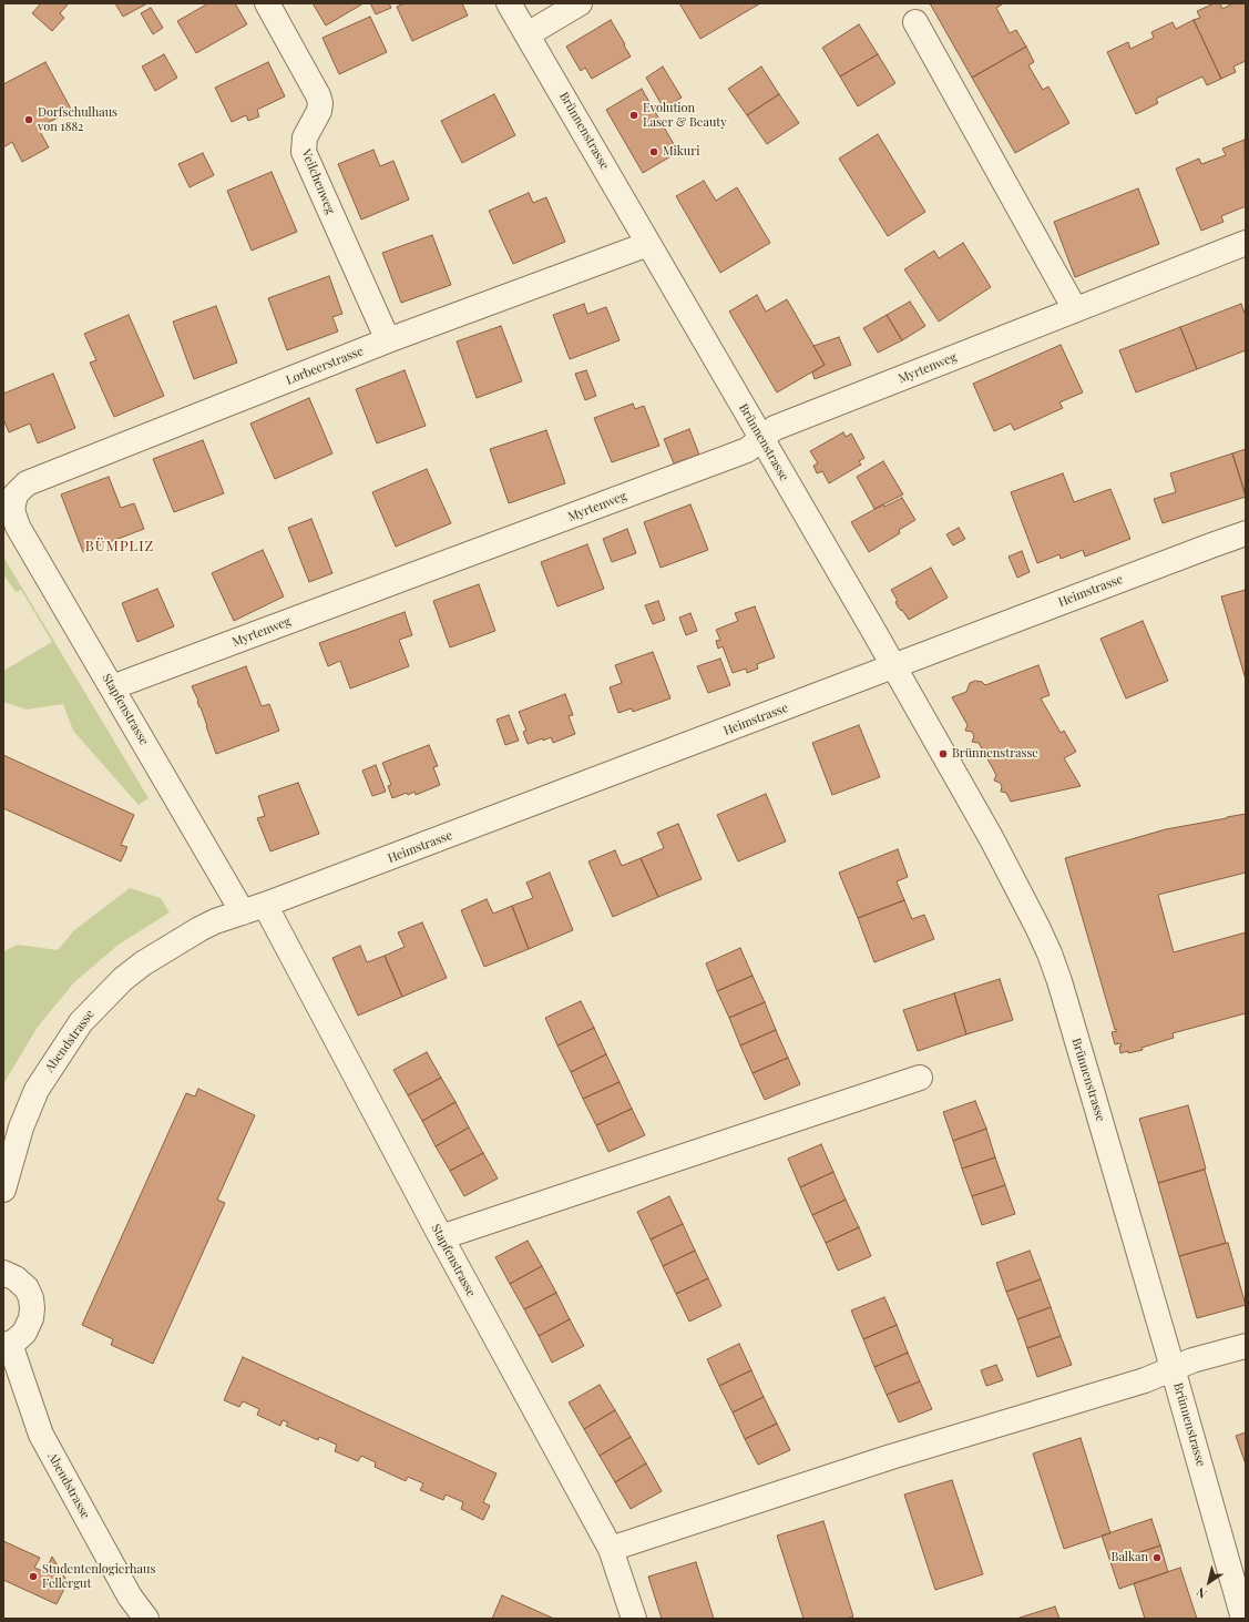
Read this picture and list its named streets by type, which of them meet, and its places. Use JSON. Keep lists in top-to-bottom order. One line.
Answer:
{"streets":{"street":["Brünnenstrasse","Veilchenweg","Lorbeerstrasse","Myrtenweg","Heimstrasse","Stapfenstrasse","Abendstrasse"]},"crossings":[["Brünnenstrasse","Lorbeerstrasse"],["Brünnenstrasse","Myrtenweg"],["Brünnenstrasse","Heimstrasse"],["Veilchenweg","Lorbeerstrasse"],["Lorbeerstrasse","Stapfenstrasse"],["Myrtenweg","Stapfenstrasse"],["Heimstrasse","Stapfenstrasse"],["Heimstrasse","Abendstrasse"],["Stapfenstrasse","Abendstrasse"]],"districts":["BÜMPLIZ"],"places":["Evolution Laser & Beauty","Dorfschulhaus von 1882","Mikuri","Brünnenstrasse","Balkan","Studentenlogierhaus Fellergut"],"north":"bottom left"}
